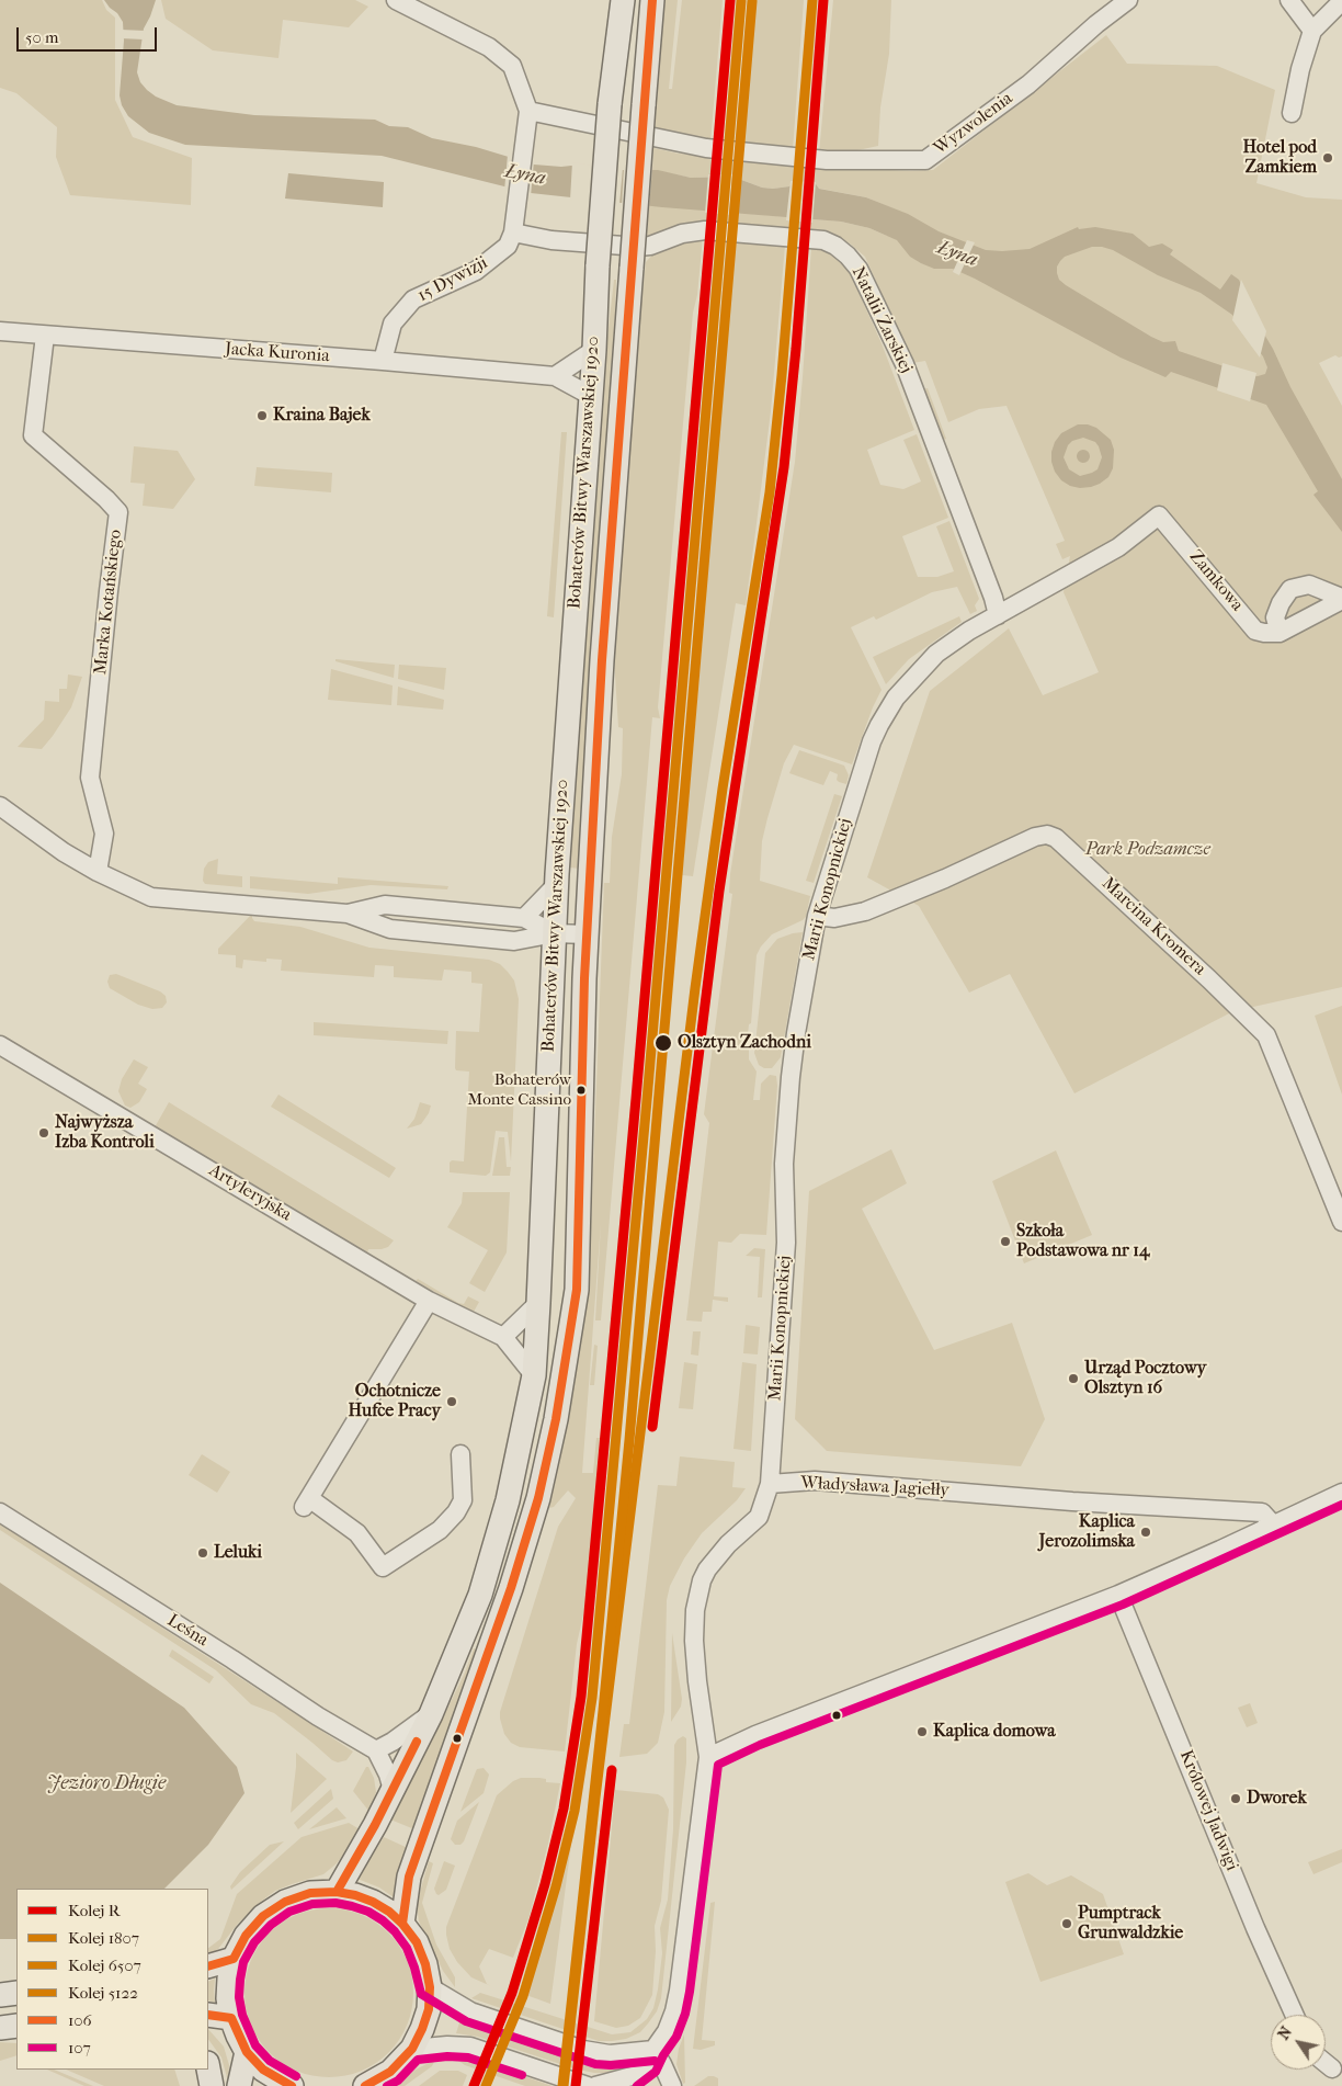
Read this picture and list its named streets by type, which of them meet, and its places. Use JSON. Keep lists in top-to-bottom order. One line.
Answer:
{"streets":{"main road":["Bohaterów Bitwy Warszawskiej 1920"],"street":["Wyzwolenia","15 Dywizji","Natalii Żarskiej","Jacka Kuronia","Zamkowa","Marka Kotańskiego","Marii Konopnickiej","Marcina Kromera","Artyleryjska","Władysława Jagiełły","Leśna","Królowej Jadwigi"]},"crossings":[["Wyzwolenia","15 Dywizji"],["15 Dywizji","Natalii Żarskiej"],["15 Dywizji","Jacka Kuronia"],["Natalii Żarskiej","Marii Konopnickiej"],["Jacka Kuronia","Bohaterów Bitwy Warszawskiej 1920"],["Jacka Kuronia","Marka Kotańskiego"],["Bohaterów Bitwy Warszawskiej 1920","Artyleryjska"],["Zamkowa","Marii Konopnickiej"],["Marii Konopnickiej","Marcina Kromera"],["Marii Konopnickiej","Władysława Jagiełły"]],"water":["Łyna","Jezioro Długie"],"parks":["Park Podzamcze"],"places":["Hotel pod Zamkiem","Kraina Bajek","Olsztyn Zachodni","Bohaterów Monte Cassino","Najwyższa Izba Kontroli","Szkoła Podstawowa nr 14","Urząd Pocztowy Olsztyn 16","Ochotnicze Hufce Pracy","Kaplica Jerozolimska","Leluki","Kaplica domowa","Dworek","Pumptrack Grunwaldzkie"],"lines":["rail line R","rail line 6507","transit line 106","rail line 1807","rail line 5122","transit line 107"],"legend":["Kolej R","Kolej 1807","Kolej 6507","Kolej 5122","106","107"],"scale_bar":"50 m","north":"top left"}
